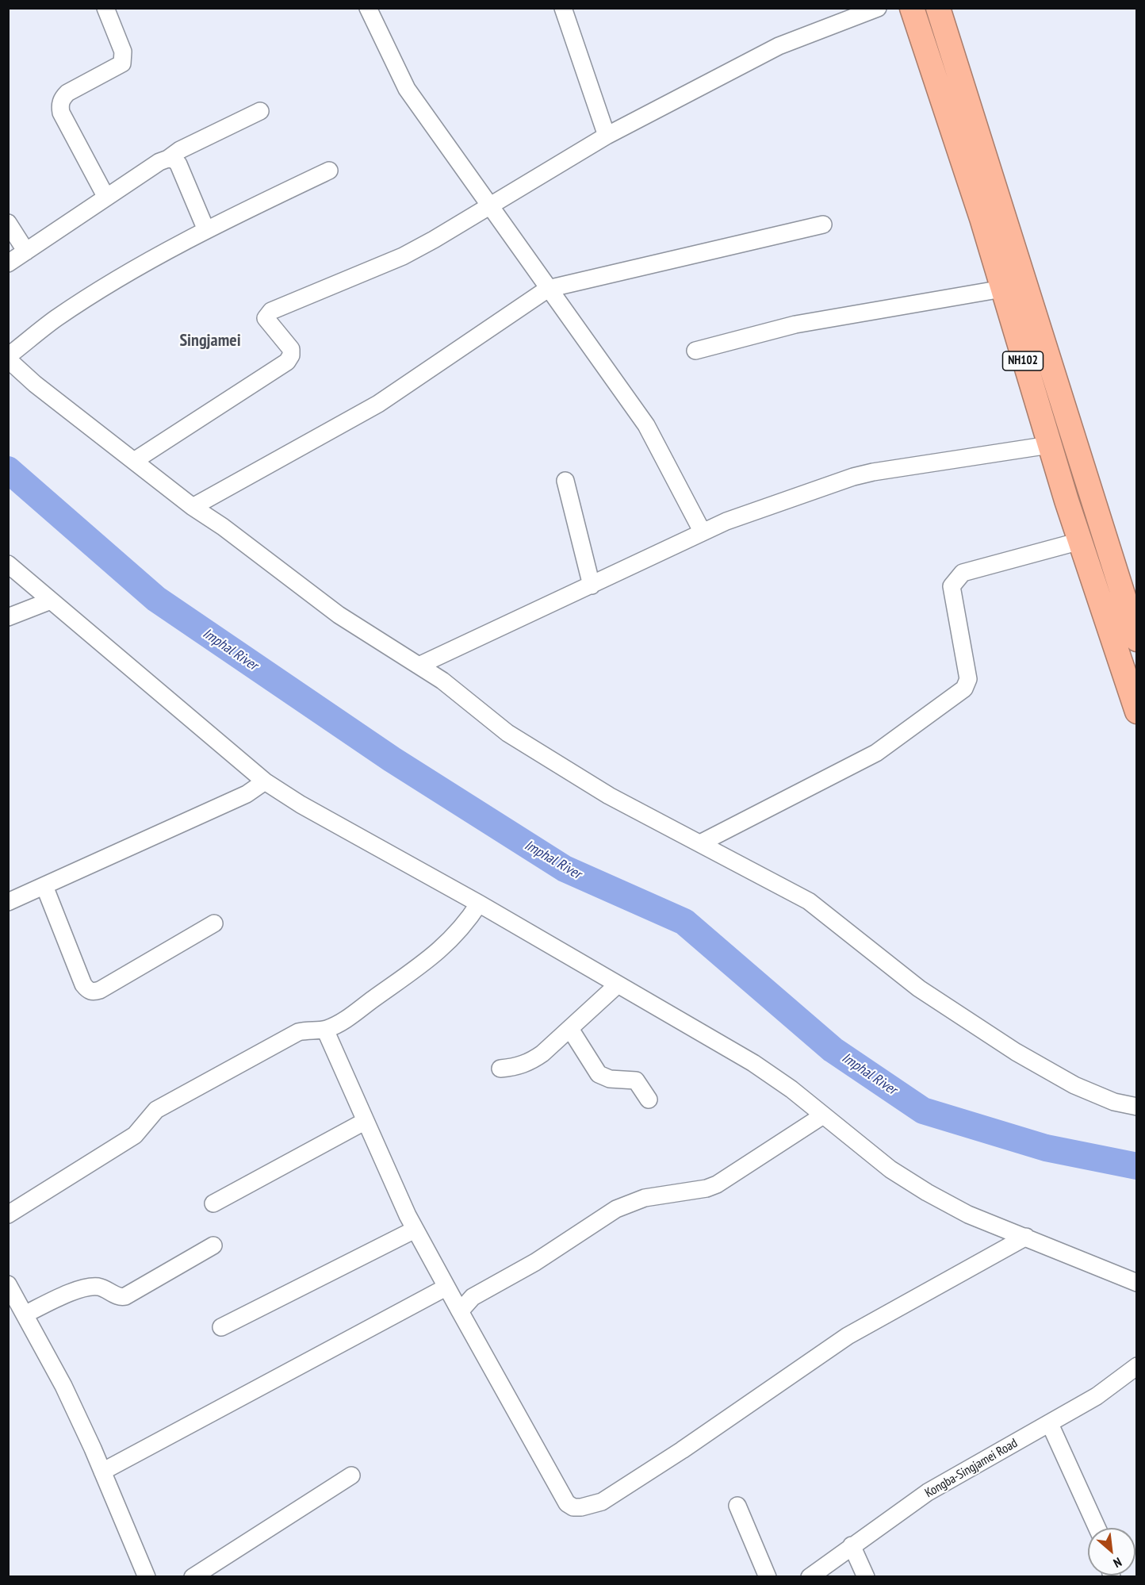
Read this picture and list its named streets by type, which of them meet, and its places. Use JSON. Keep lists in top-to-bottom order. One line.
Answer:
{"streets":{"highway":["NH102"],"street":["Kongba-Singjamei Road"]},"districts":["Singjamei"],"water":["Imphal River"],"north":"bottom right"}
